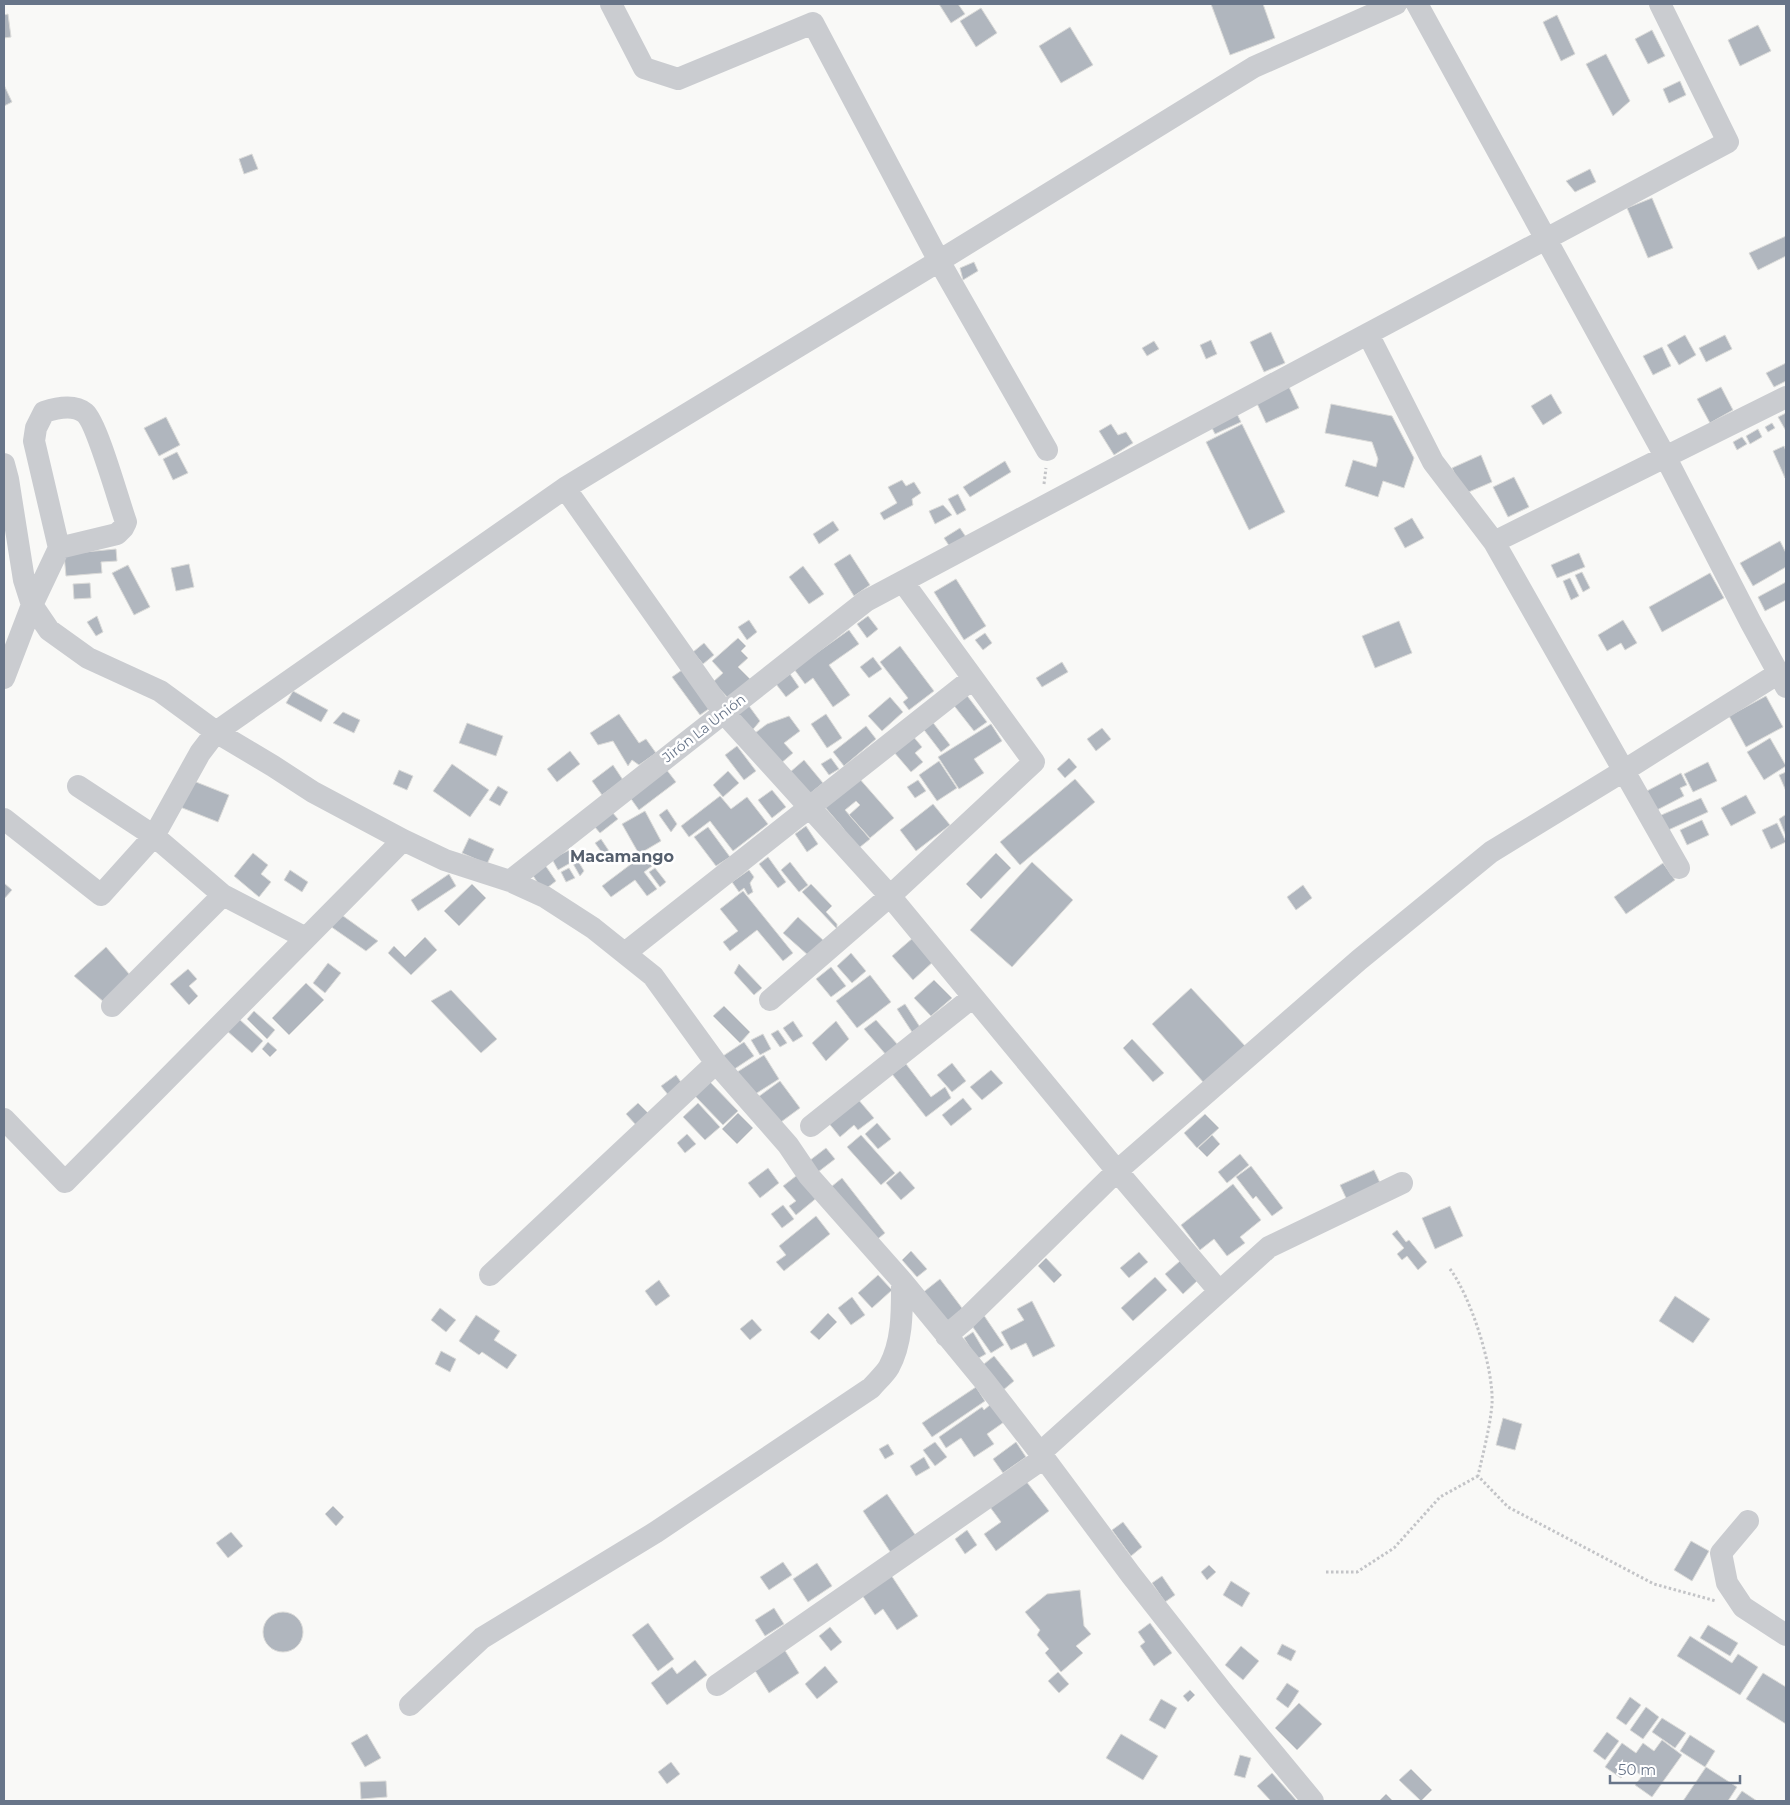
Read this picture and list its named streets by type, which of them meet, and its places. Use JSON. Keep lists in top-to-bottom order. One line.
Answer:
{"streets":{"street":["Jirón La Unión"]},"districts":["Macamango"],"scale_bar":"50 m"}
